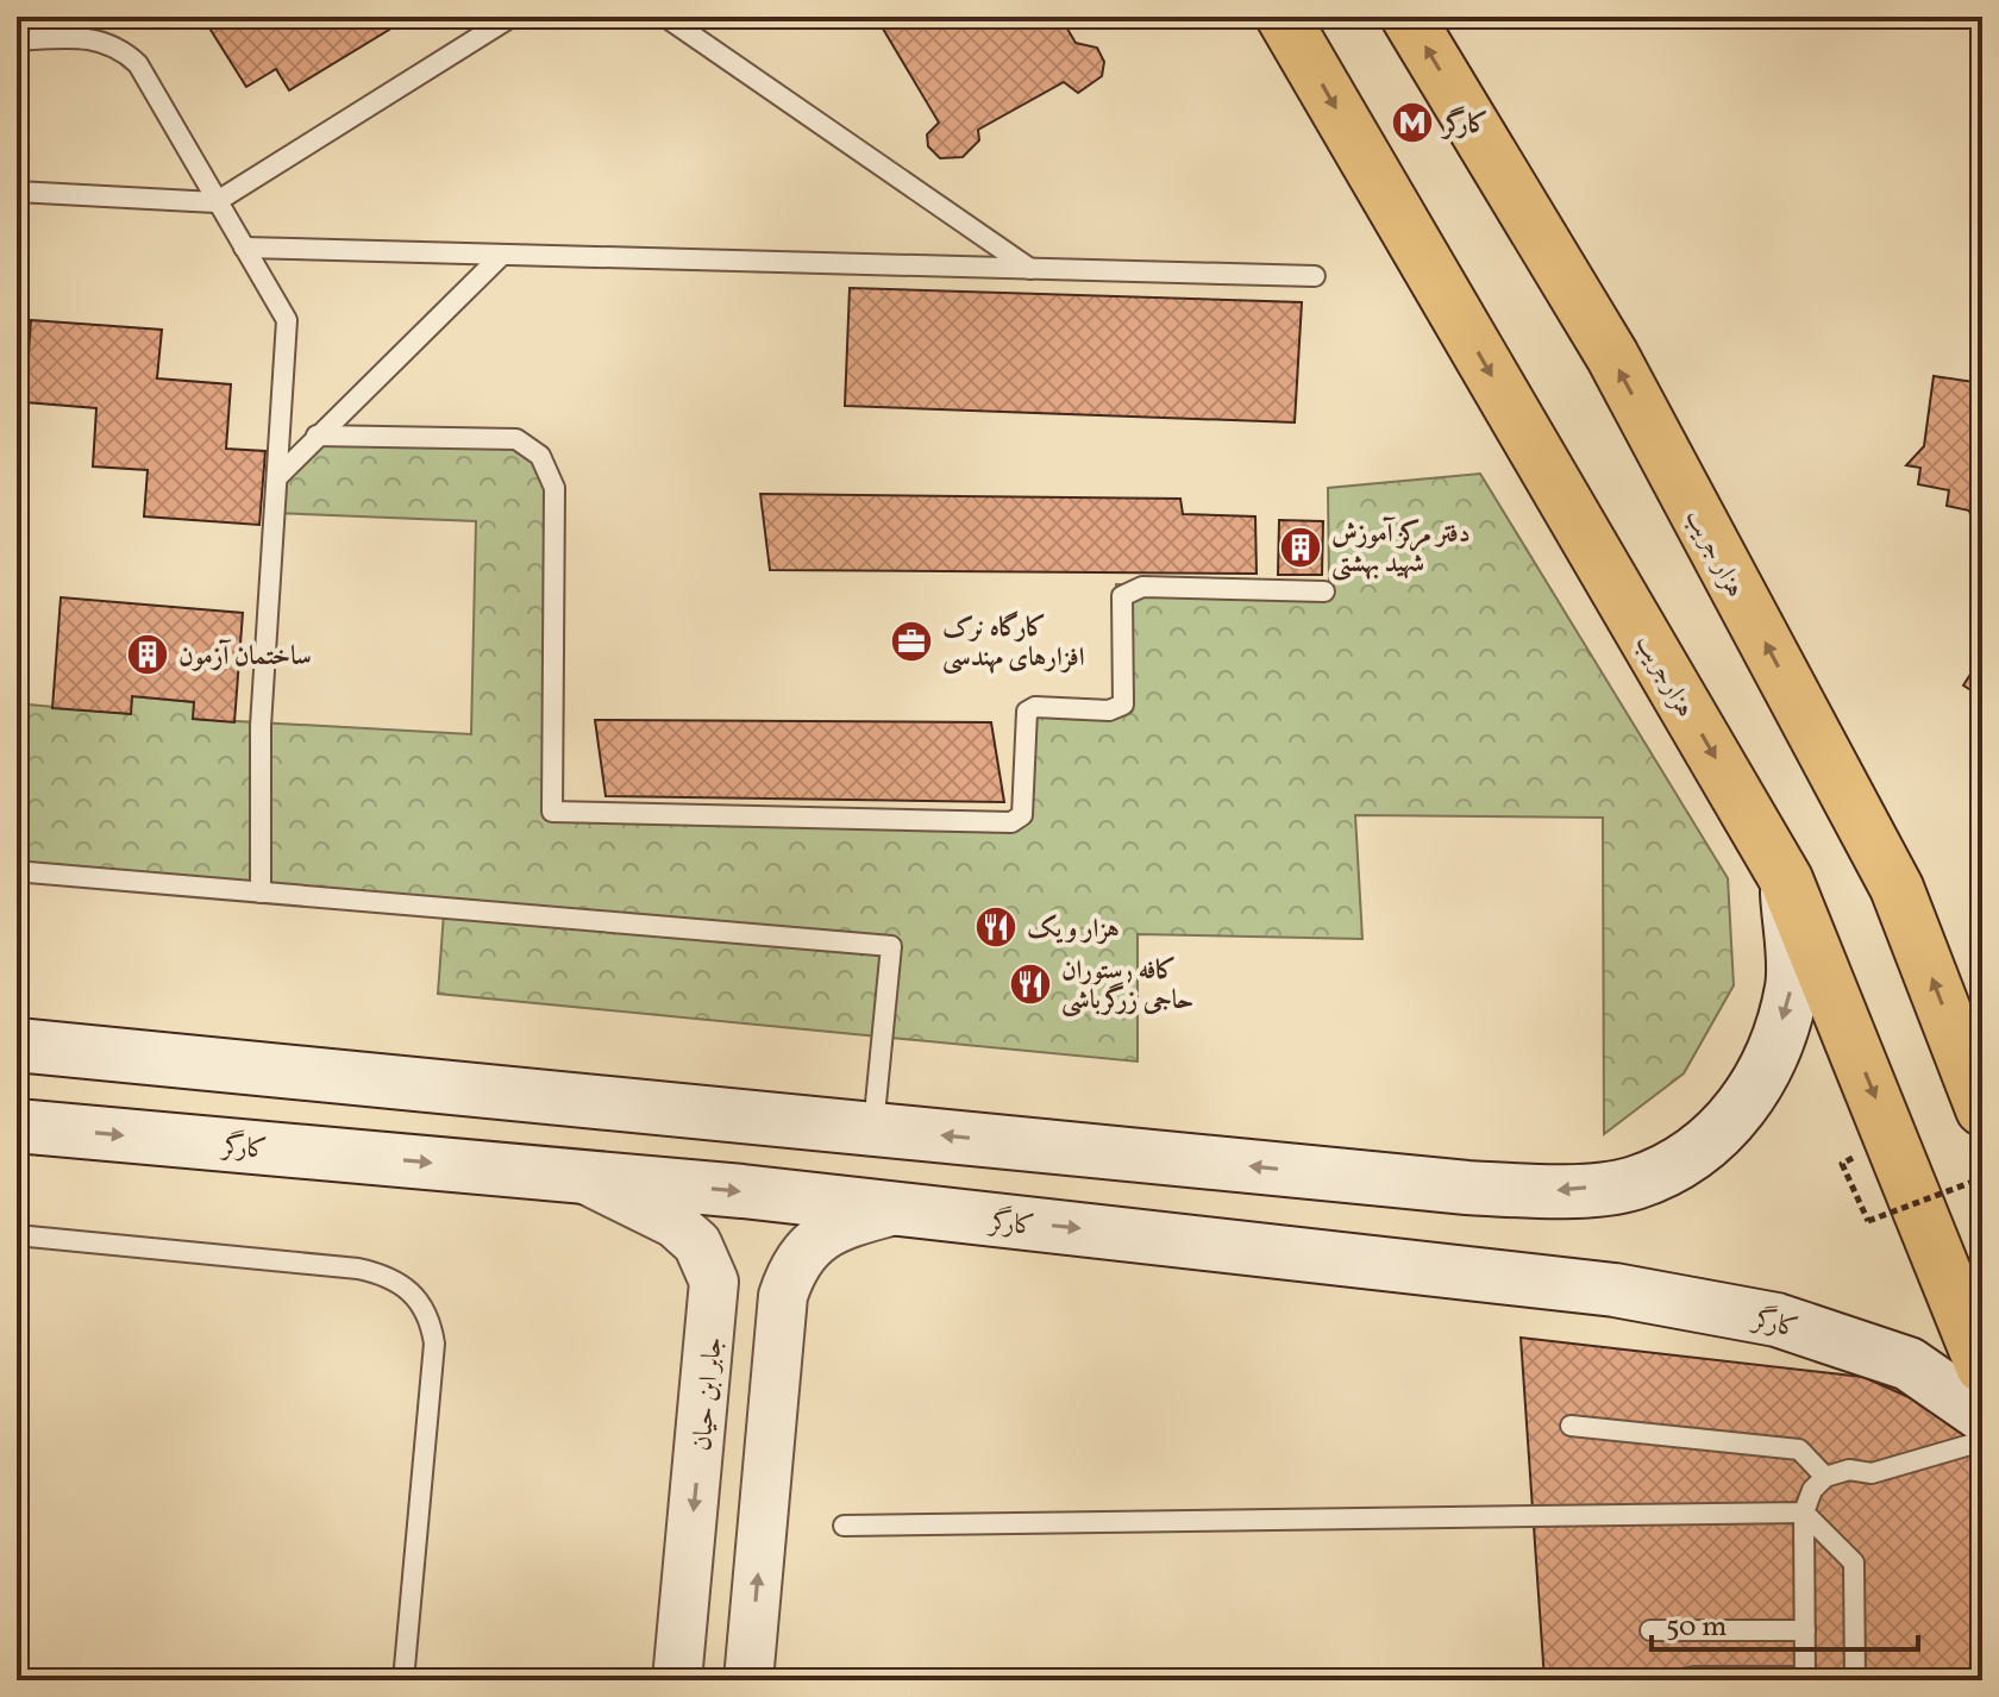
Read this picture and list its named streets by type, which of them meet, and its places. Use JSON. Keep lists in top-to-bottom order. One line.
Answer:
{"streets":{"main road":["هزار جریب","هزارجریب","کارگر"],"street":["جابر ابن حیان"]},"crossings":[["کارگر","جابر ابن حیان"]],"one_way":["هزار جریب","هزارجریب"],"places":{"metro station":["کارگر"],"building":["دفتر مرکز آموزش شهید بهشتی","ساختمان آزمون"],"office":["کارگاه نرک افزارهای مهندسی"],"restaurant":["هزار و یک","کافه رستوران حاجی زرگرباشی"]},"scale_bar":"50 m"}
